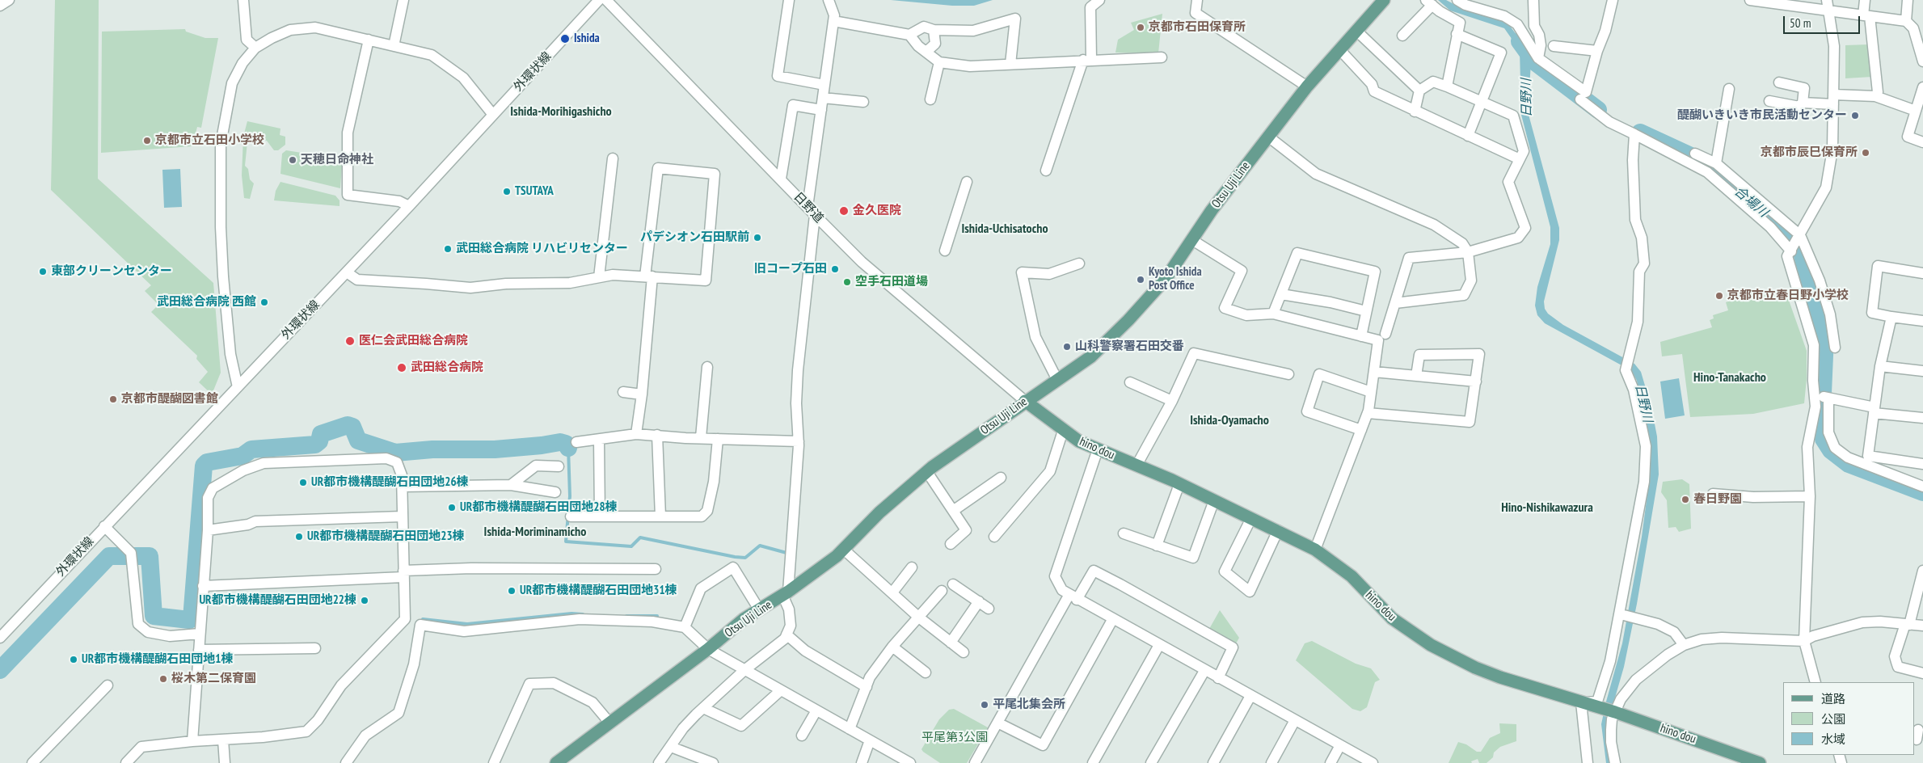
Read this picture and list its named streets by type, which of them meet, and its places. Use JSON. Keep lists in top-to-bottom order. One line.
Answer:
{"streets":{"main road":["Otsu Uji Line","hino dou"],"street":["外環状線","日野道"]},"crossings":[["Otsu Uji Line","日野道"],["Otsu Uji Line","hino dou"],["日野道","hino dou"]],"districts":["Ishida-Morihigashicho","Ishida-Uchisatocho","Hino-Tanakacho","Ishida-Oyamacho","Hino-Nishikawazura","Ishida-Moriminamicho"],"water":["日野川","合場川"],"parks":["平尾第3公園"],"places":["京都市石田保育所","Ishida","醍醐いきいき市民活動センター","京都市立石田小学校","京都市辰巳保育所","天穂日命神社","TSUTAYA","金久医院","パデシオン石田駅前","武田総合病院 リハビリセンター","旧コープ石田","東部クリーンセンター","Kyoto Ishida Post Office","空手石田道場","京都市立春日野小学校","武田総合病院 西館","医仁会武田総合病院","山科警察署石田交番","武田総合病院","京都市醍醐図書館","UR都市機構醍醐石田団地26棟","春日野園","UR都市機構醍醐石田団地28棟","UR都市機構醍醐石田団地23棟","UR都市機構醍醐石田団地31棟","UR都市機構醍醐石田団地22棟","UR都市機構醍醐石田団地1棟","桜木第二保育園","平尾北集会所"],"legend":["道路","公園","水域"],"scale_bar":"50 m"}
